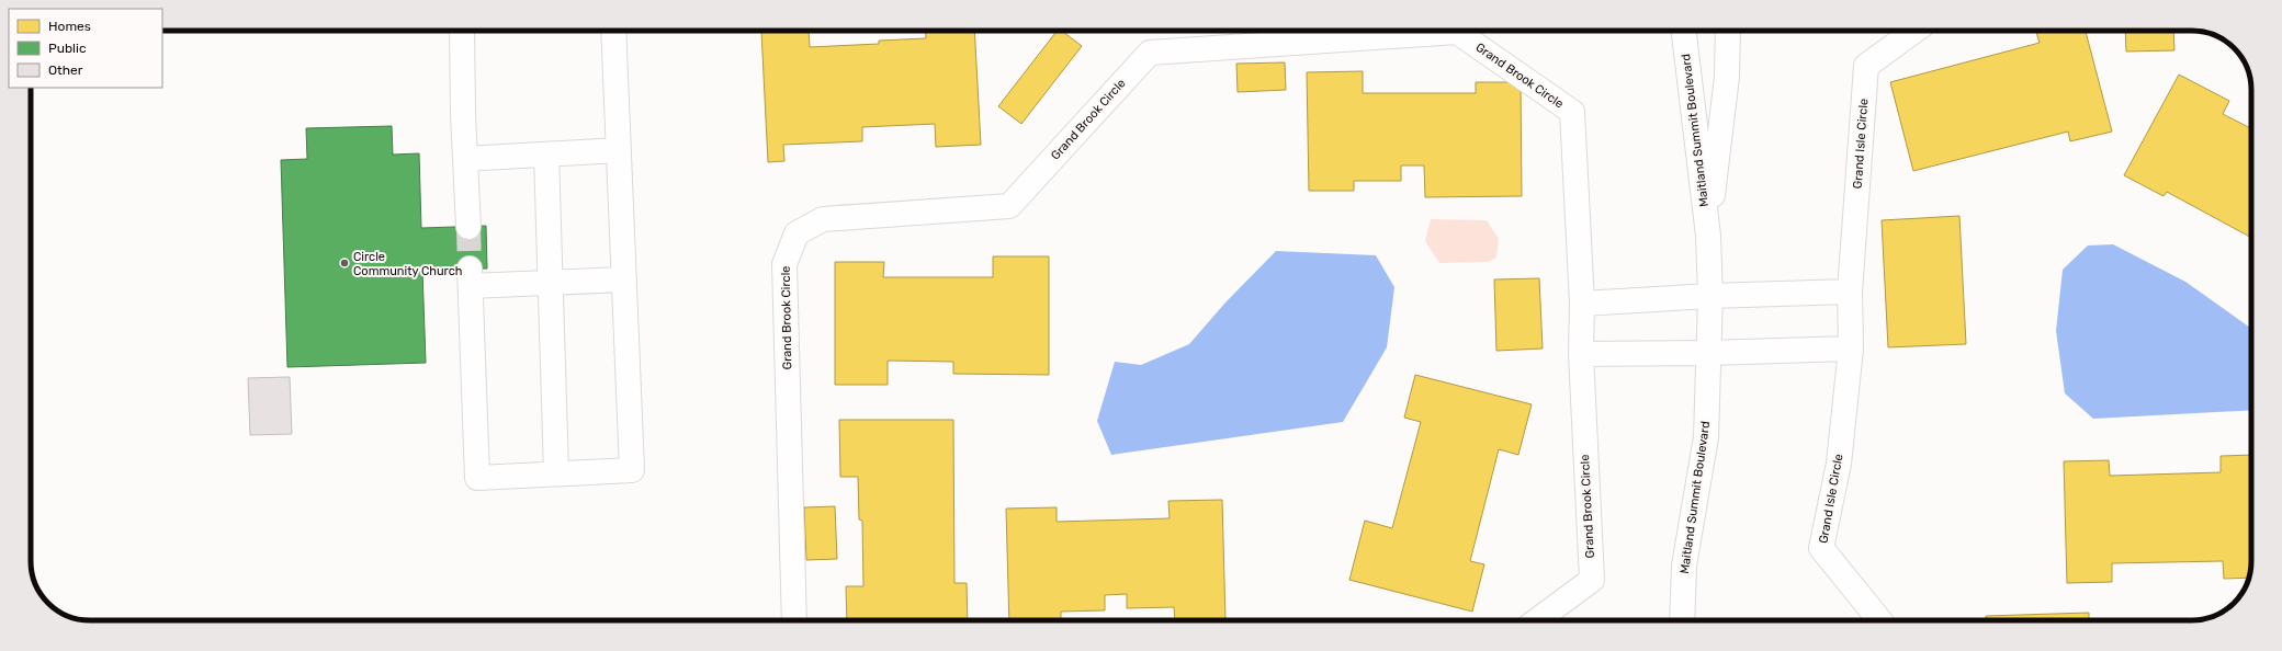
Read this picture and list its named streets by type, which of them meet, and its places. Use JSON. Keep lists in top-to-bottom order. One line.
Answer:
{"streets":{"street":["Grand Brook Circle","Maitland Summit Boulevard","Grand Isle Circle"]},"places":["Circle Community Church"],"legend":["Homes","Public","Other"]}
